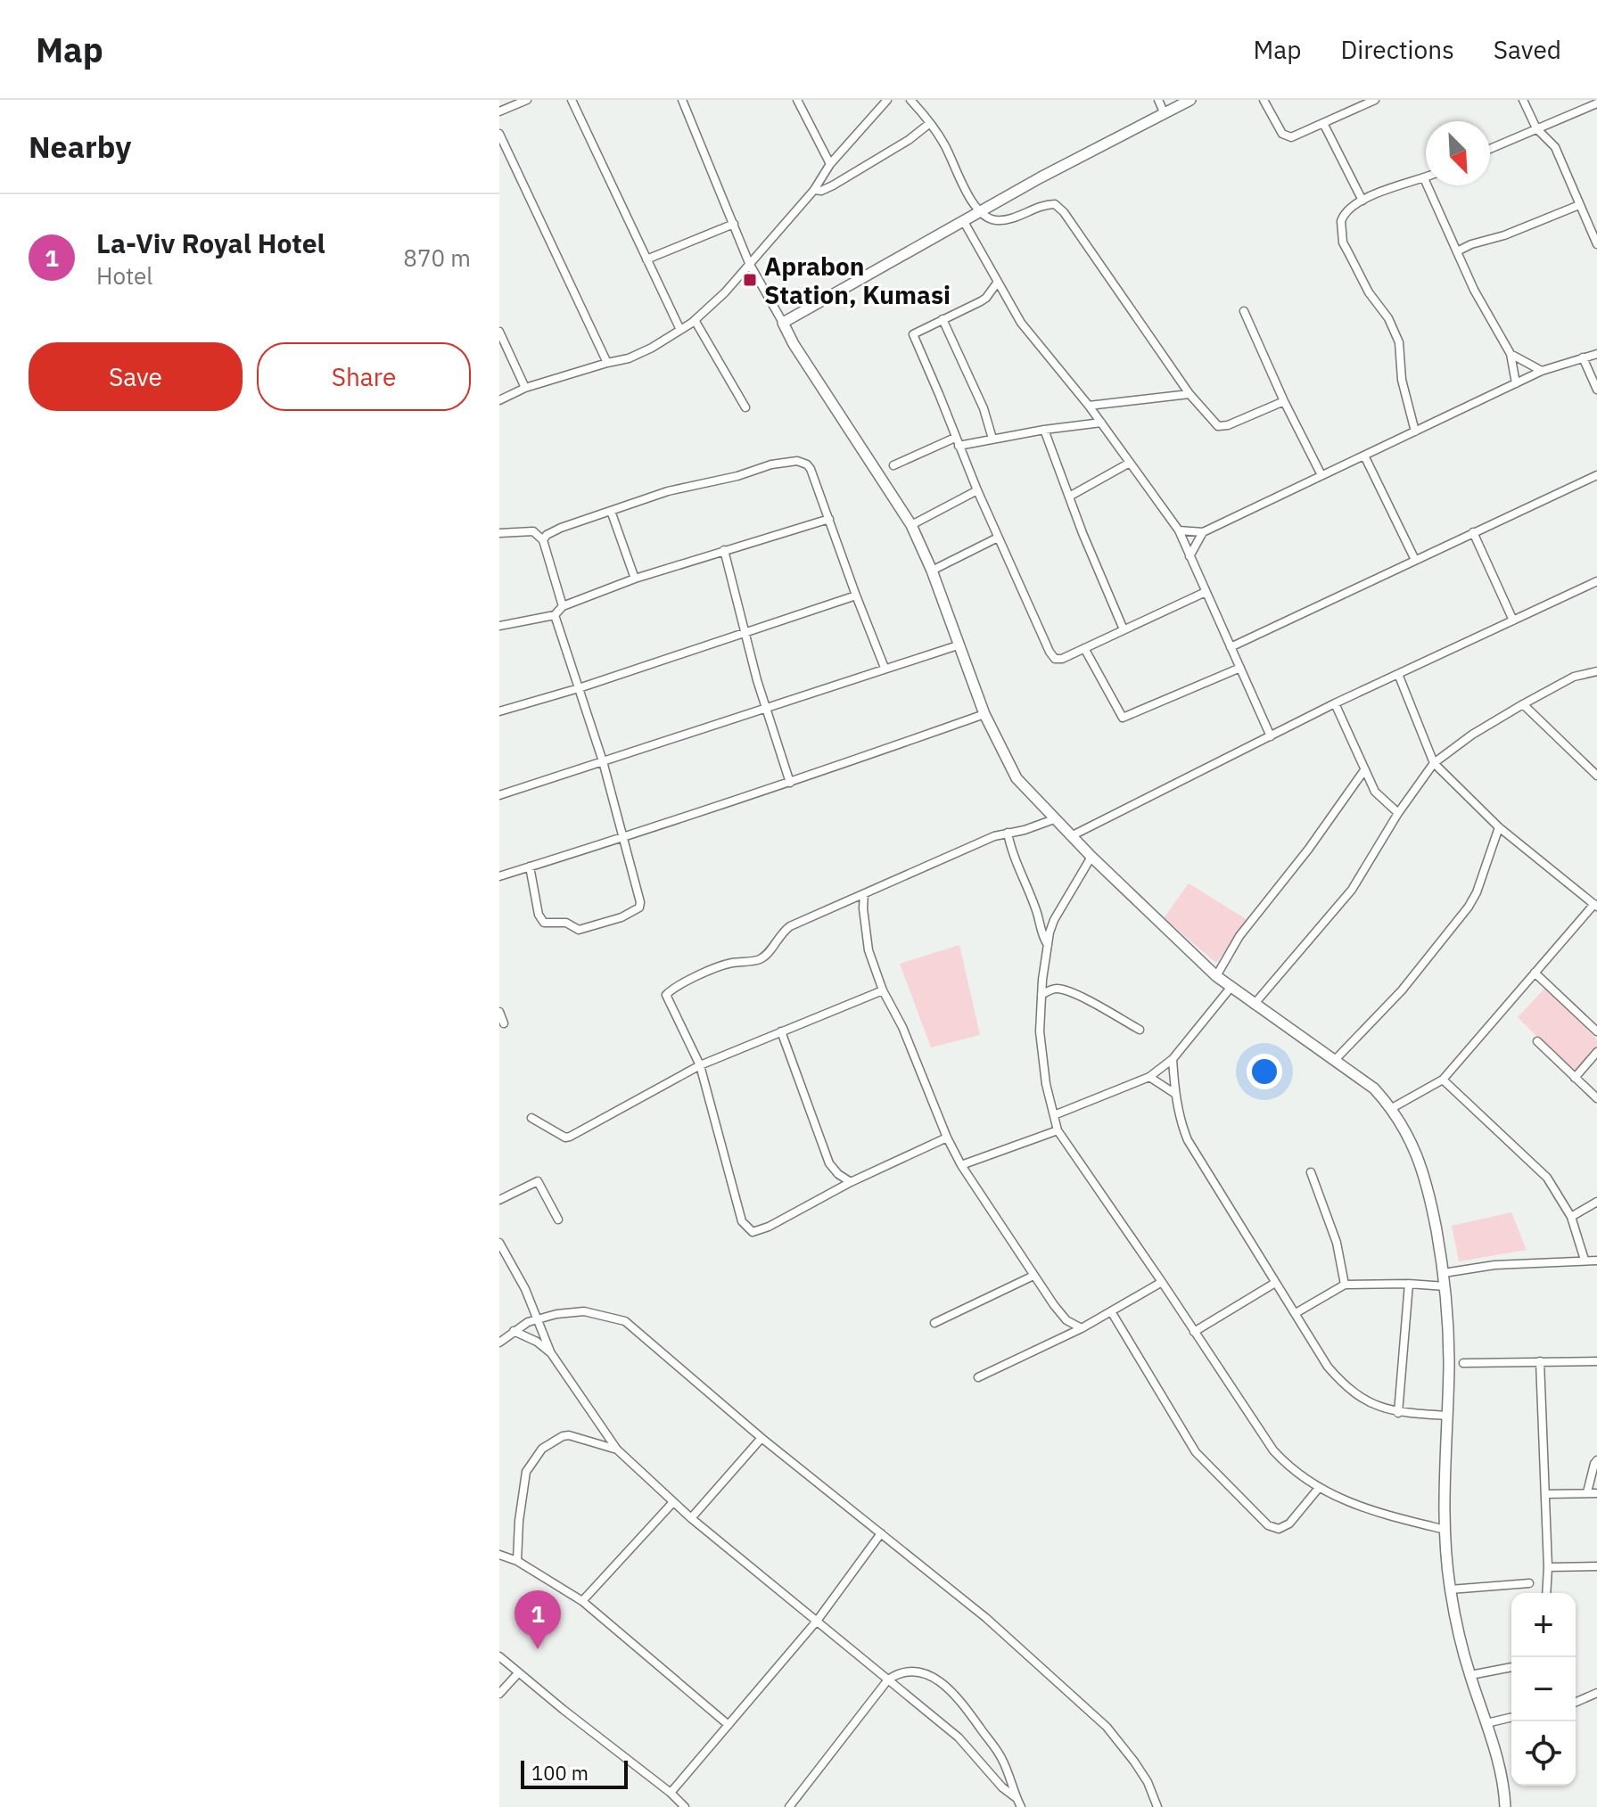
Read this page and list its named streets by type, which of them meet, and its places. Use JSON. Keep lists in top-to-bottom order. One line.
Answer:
{"places":{"transit":["Aprabon Station, Kumasi"]},"scale_bar":"100 m","north":"bottom right","page":{"header":"Map","nav":["Map","Directions","Saved"],"heading":"Nearby","list":[{"mark":"1","name":"La-Viv Royal Hotel","note":"Hotel","value":"870 m"}],"buttons":["Save","Share"],"pins":"1","map_buttons":["+","−"],"scale":"100 m"}}
